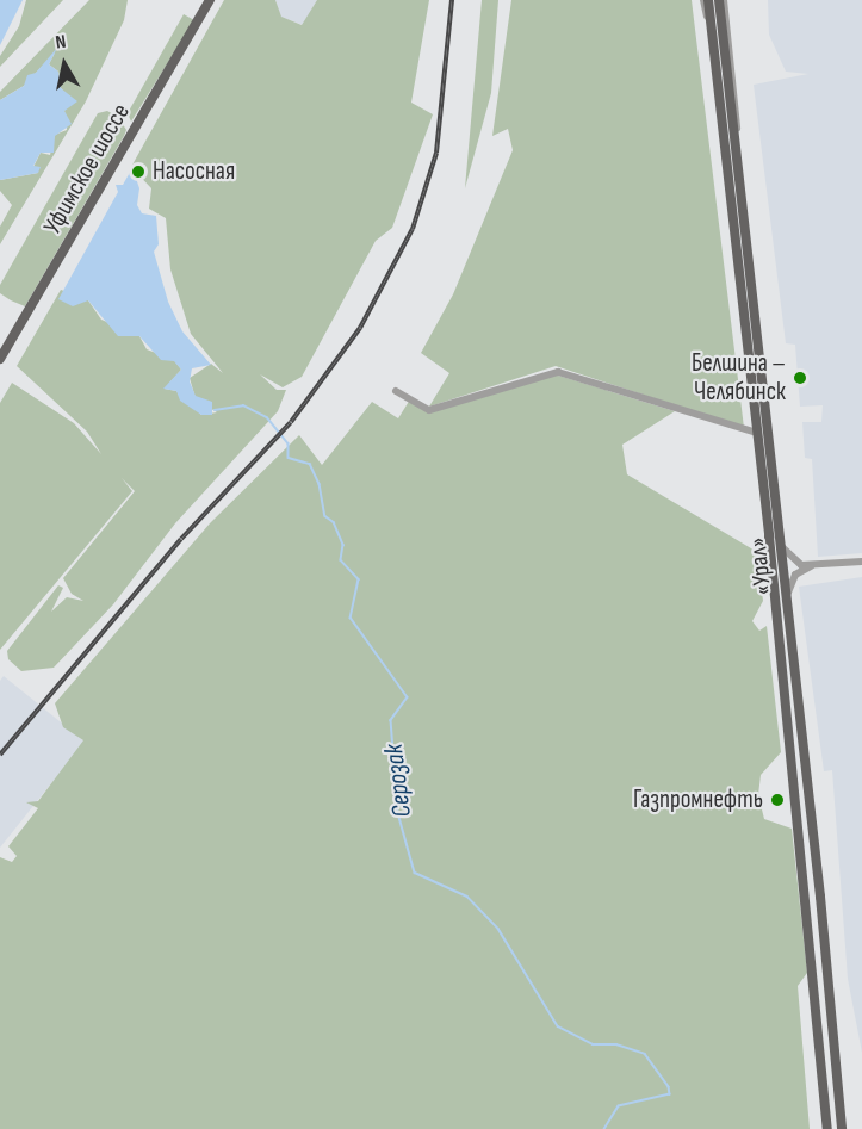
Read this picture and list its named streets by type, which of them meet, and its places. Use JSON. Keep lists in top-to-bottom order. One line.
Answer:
{"streets":{"main road":["Уфимское шоссе","«Урал»"]},"water":["Серозак"],"places":["Насосная","Белшина – Челябинск","Газпромнефть"],"north":"top"}
